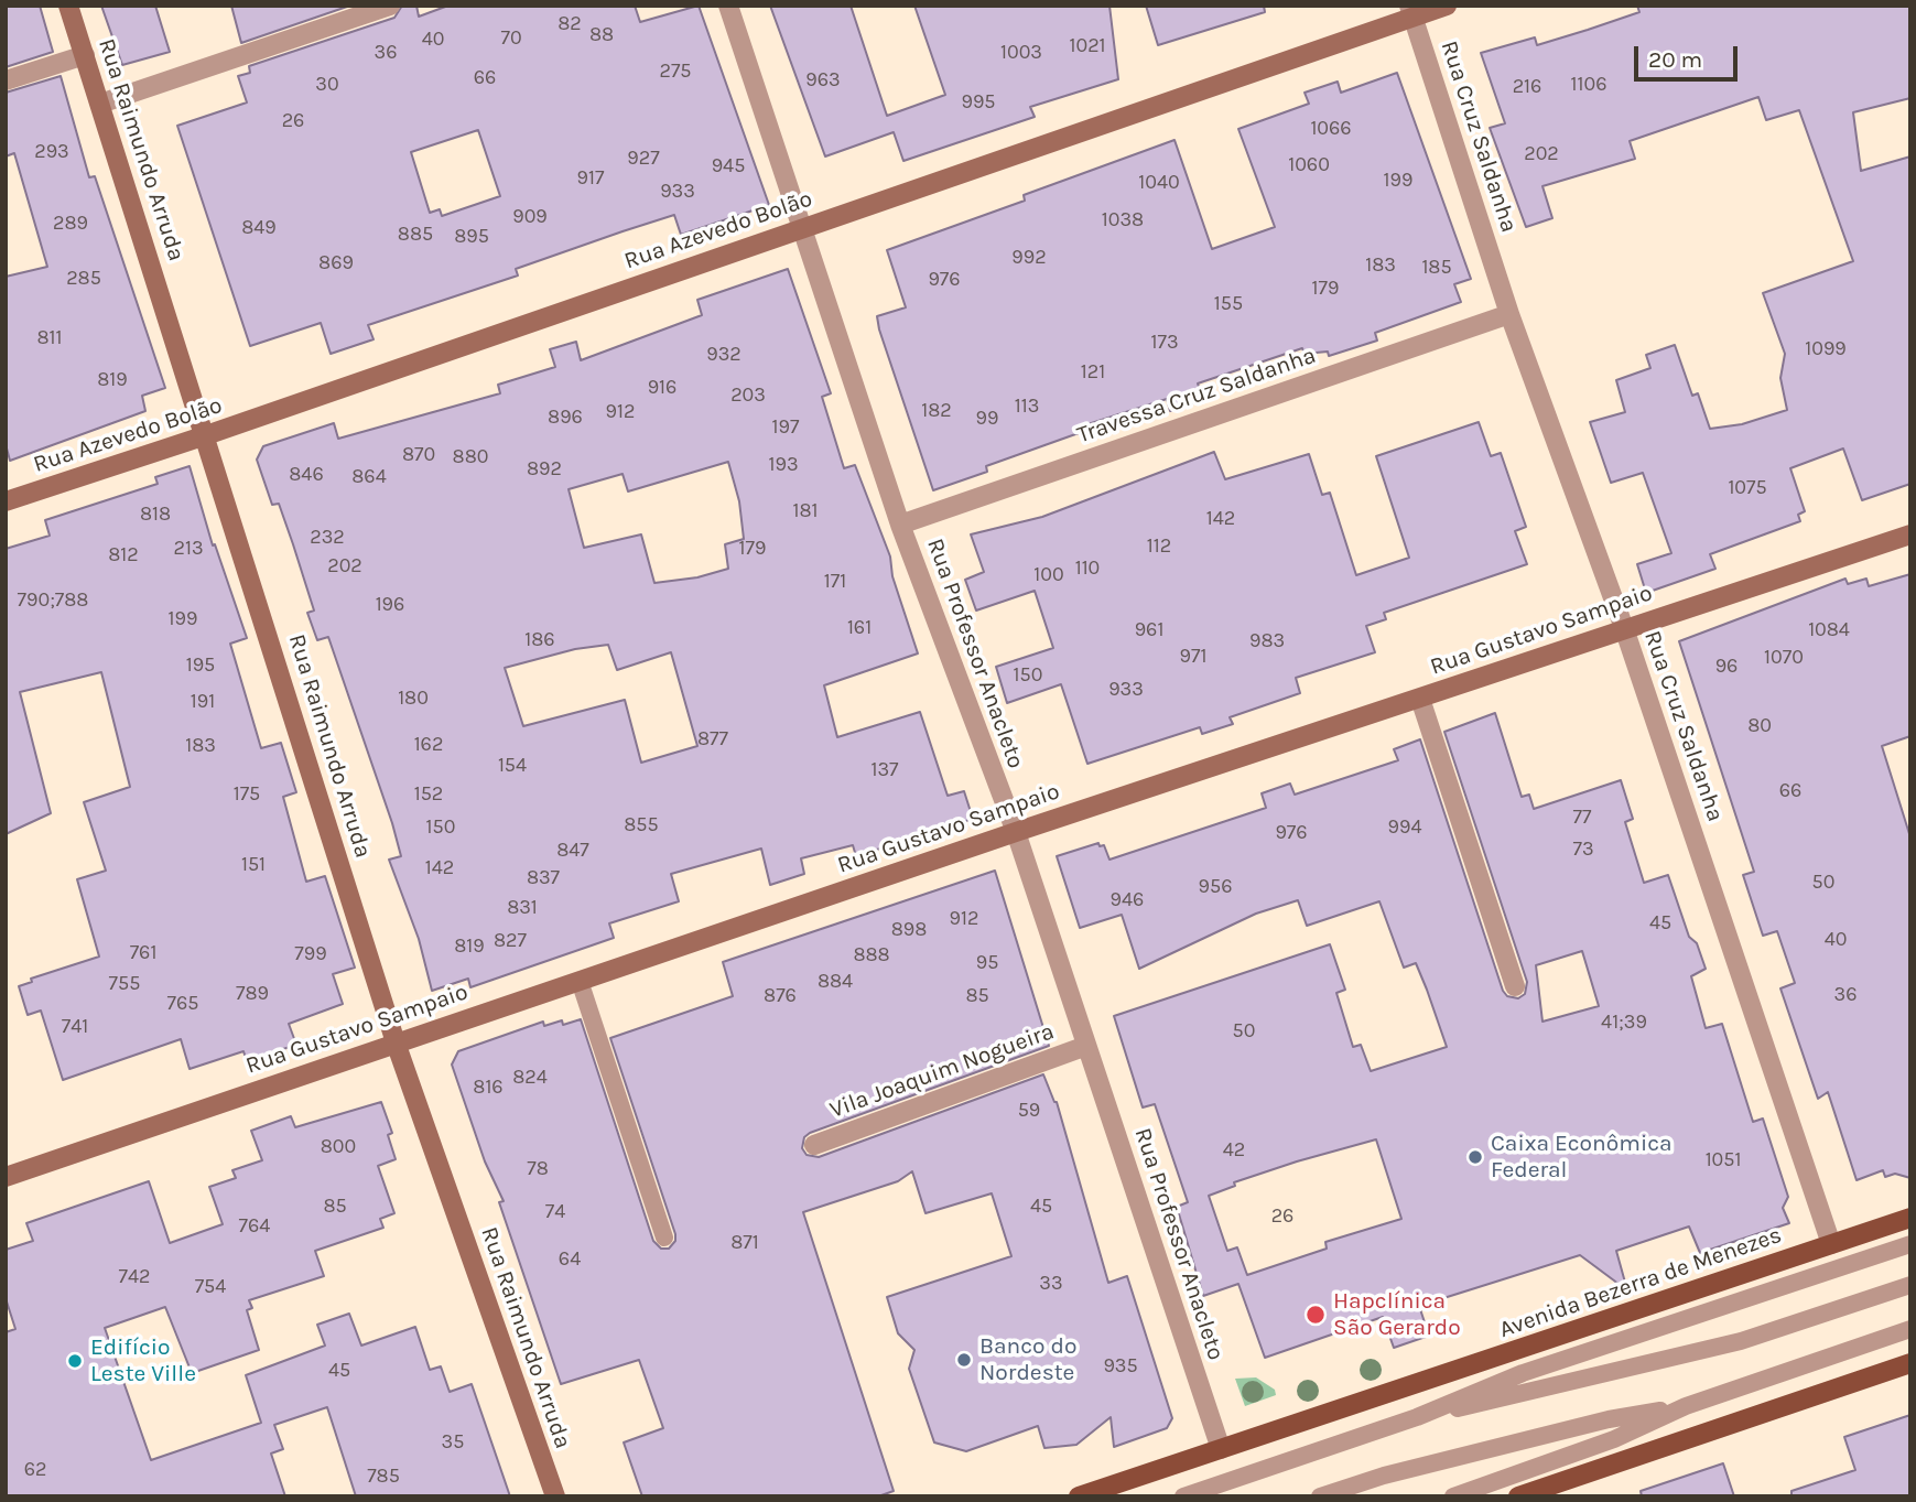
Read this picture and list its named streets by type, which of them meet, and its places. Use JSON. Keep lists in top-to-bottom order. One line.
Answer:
{"streets":{"main road":["Avenida Bezerra de Menezes"],"street":["Rua Cruz Saldanha","Rua Raimundo Arruda","Rua Azevedo Bolão","Travessa Cruz Saldanha","Rua Gustavo Sampaio","Rua Professor Anacleto","Vila Joaquim Nogueira"]},"crossings":[["Rua Cruz Saldanha","Rua Azevedo Bolão"],["Rua Cruz Saldanha","Travessa Cruz Saldanha"],["Rua Cruz Saldanha","Rua Gustavo Sampaio"],["Rua Cruz Saldanha","Avenida Bezerra de Menezes"],["Rua Raimundo Arruda","Rua Azevedo Bolão"],["Rua Raimundo Arruda","Rua Gustavo Sampaio"],["Rua Azevedo Bolão","Rua Professor Anacleto"],["Travessa Cruz Saldanha","Rua Professor Anacleto"],["Rua Gustavo Sampaio","Rua Professor Anacleto"],["Rua Professor Anacleto","Vila Joaquim Nogueira"],["Rua Professor Anacleto","Avenida Bezerra de Menezes"]],"places":["Caixa Econômica Federal","Hapclínica São Gerardo","Banco do Nordeste","Edifício Leste Ville"],"house_numbers":["82","88","70","40","1021","36","1003","275","66","963","30","1106","216","995","26","1066","293","202","927","1060","945","917","199","1040","933","909","1038","289","849","885","895","992","869","183","185","285","976","179","155","811","173","1099","932","121","819","916","203","113","182","912","896","99","197","870","880","193","892","846","864","1075","181","818","142","232","112","213","179","812","202","110","100","171","790;788","196","199","161","961","1084","186","983","971","1070","195","96","150","933","180","191","80","877","162","183","154","137","66","175","152","77","855","150","994","976","73","847","151","142","837","50","956","946","831","912","45","898","40","827","819","761","799","888","95","884","755","789","36","876","85","765","41;39","741","50","824","816","59","800","42","1051","78","85","45","74","26","764","871","64","742","33","754","935","45","35","62","785"],"scale_bar":"20 m"}
